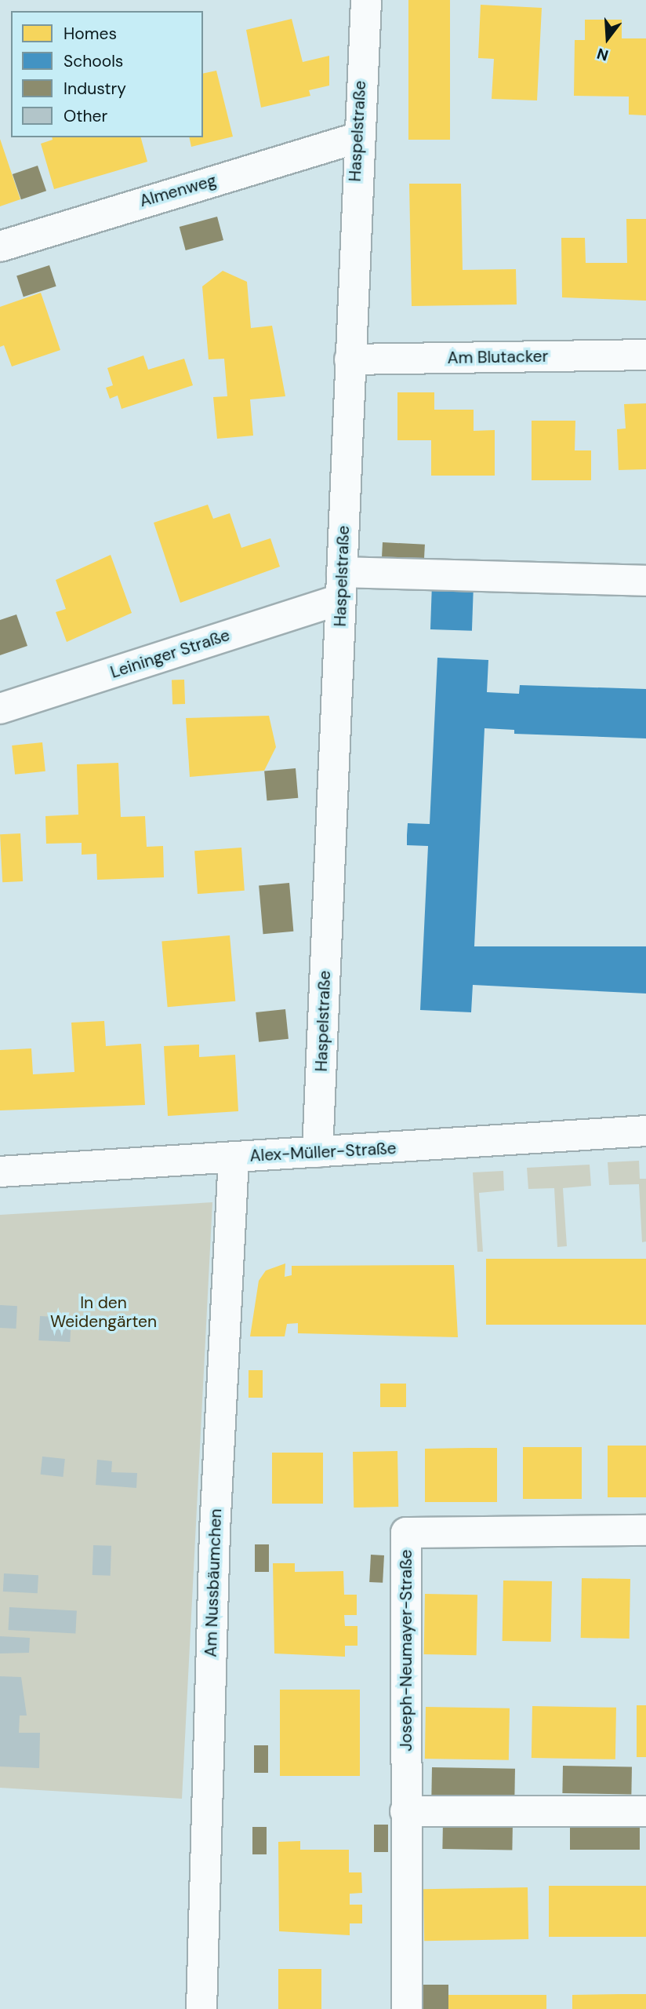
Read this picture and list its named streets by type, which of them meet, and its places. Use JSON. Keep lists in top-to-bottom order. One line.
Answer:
{"streets":{"street":["Haspelstraße","Almenweg","Am Blutacker","Leininger Straße","Alex-Müller-Straße","Am Nussbäumchen","Joseph-Neumayer-Straße"]},"crossings":[["Haspelstraße","Almenweg"],["Haspelstraße","Am Blutacker"],["Haspelstraße","Leininger Straße"],["Haspelstraße","Alex-Müller-Straße"],["Alex-Müller-Straße","Am Nussbäumchen"]],"parks":["In den Weidengärten"],"legend":["Homes","Schools","Industry","Other"],"north":"bottom"}
